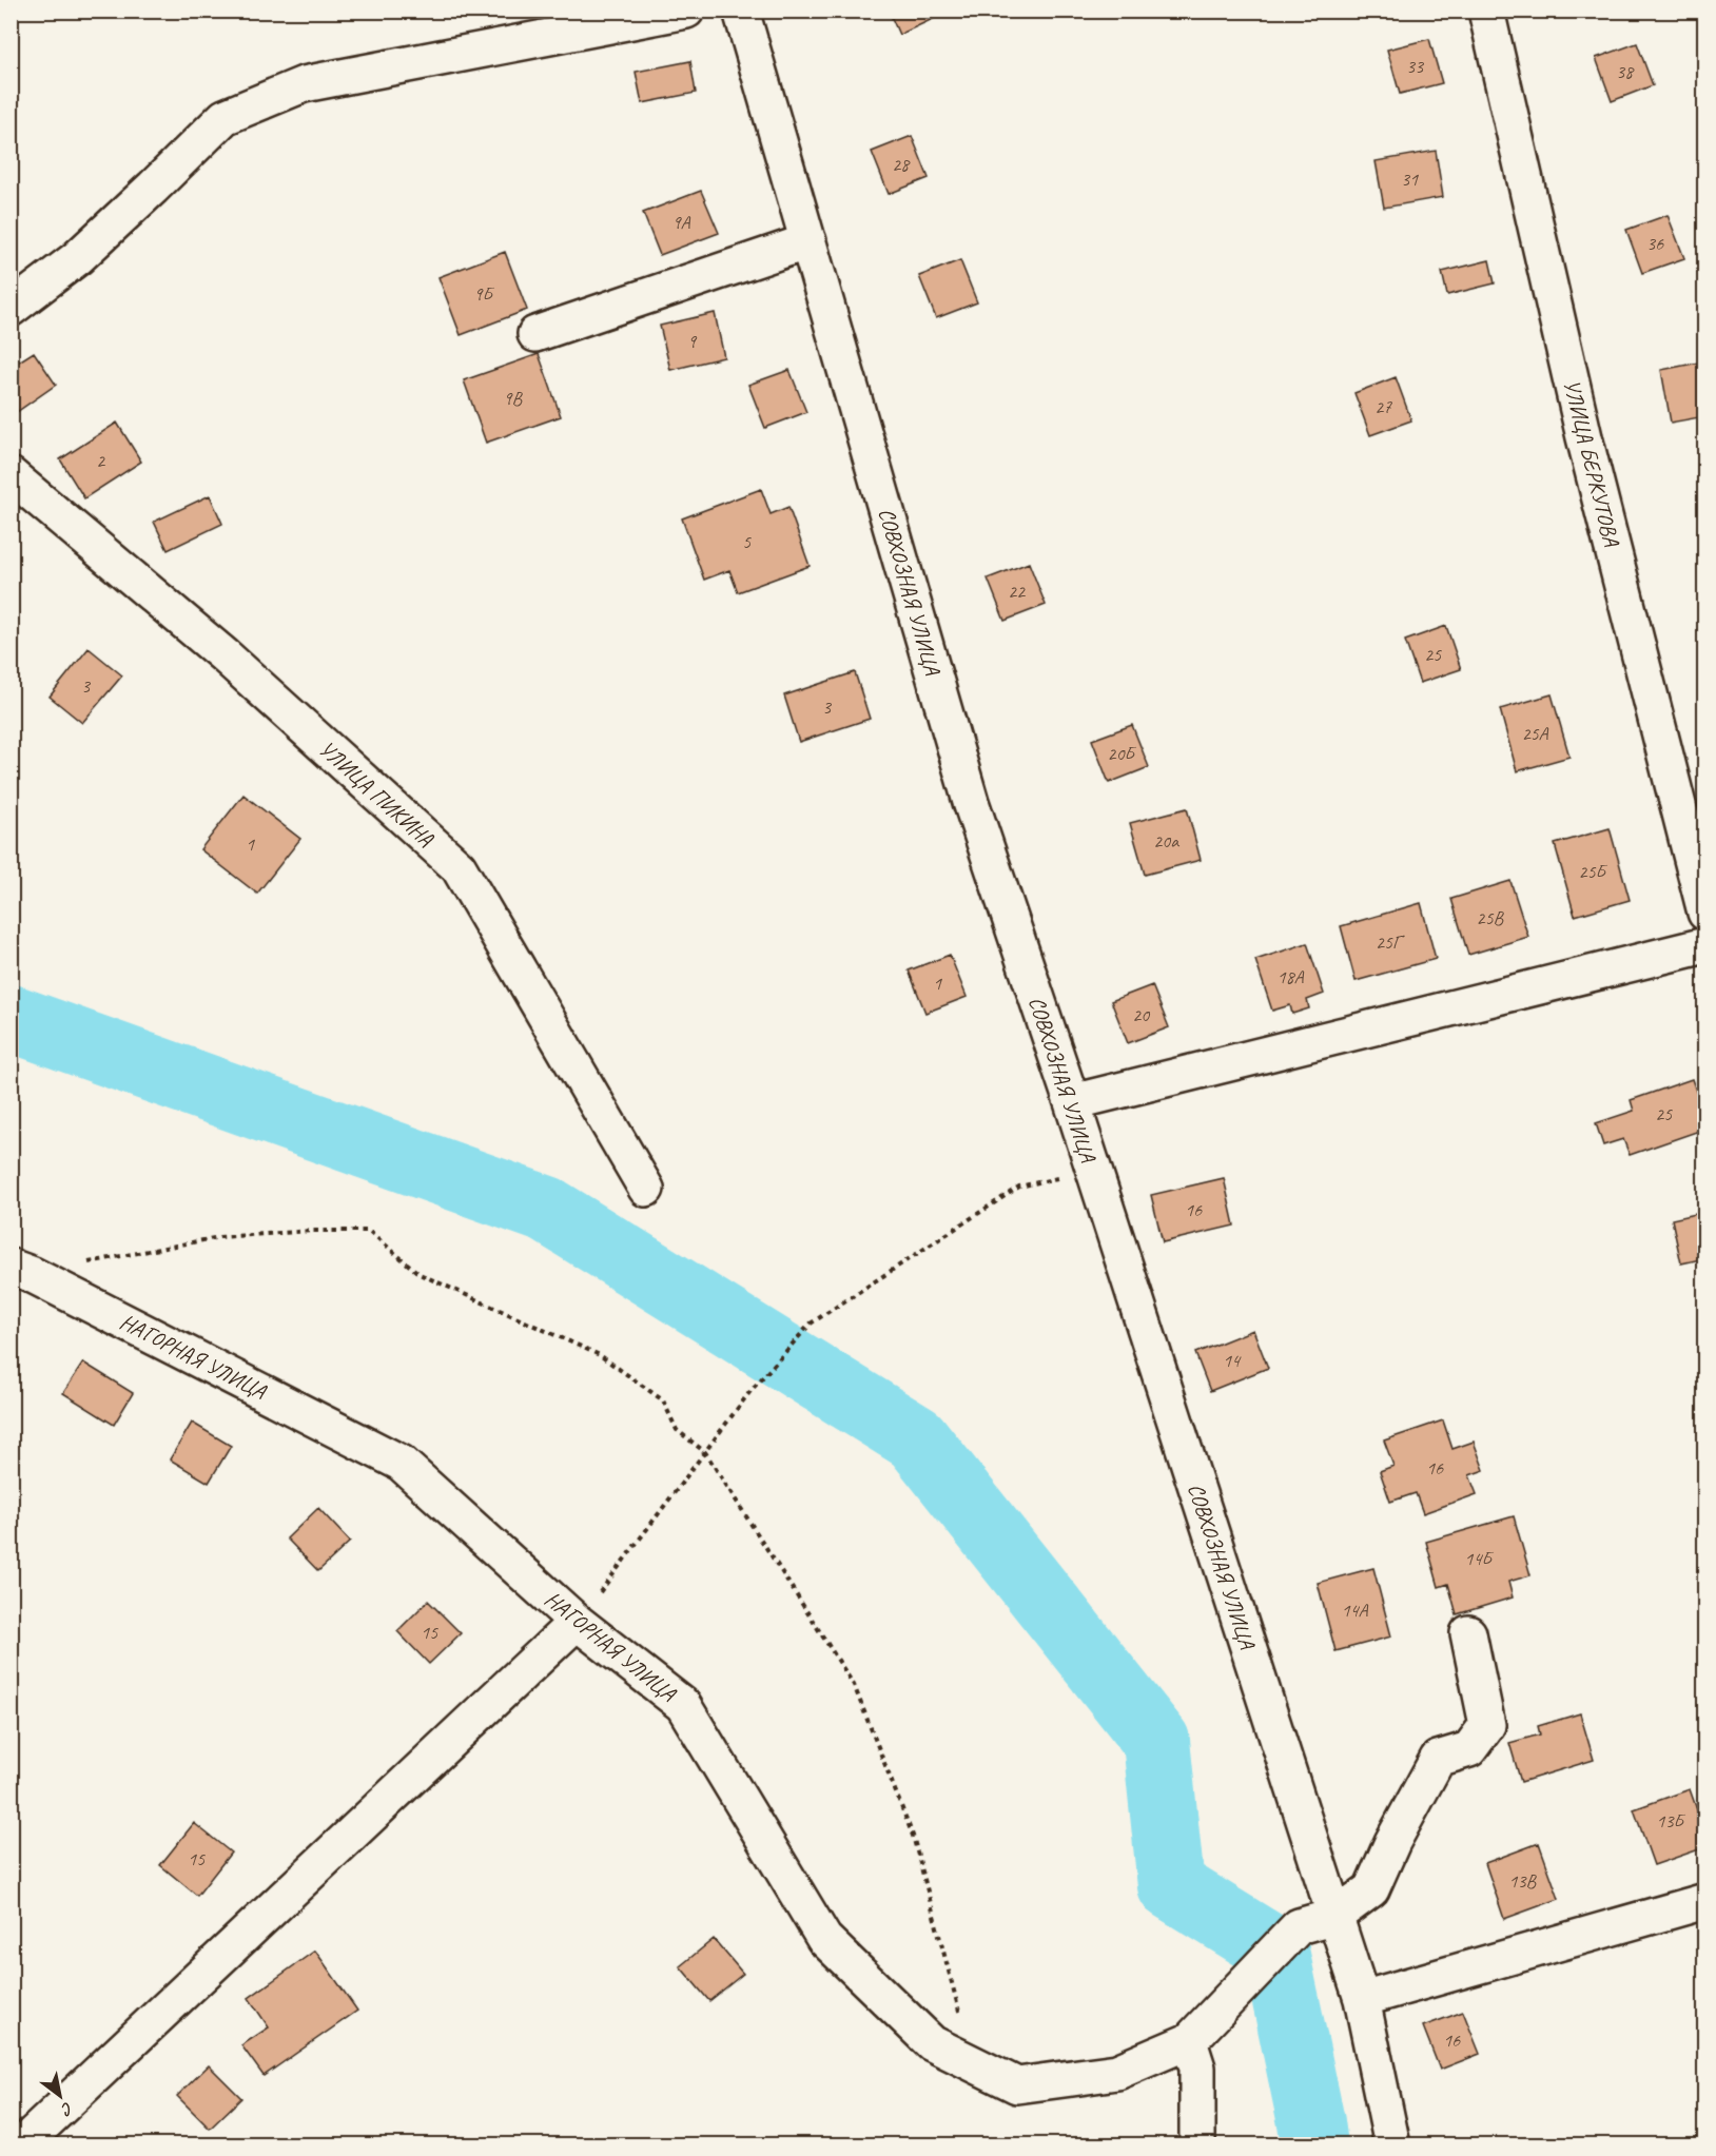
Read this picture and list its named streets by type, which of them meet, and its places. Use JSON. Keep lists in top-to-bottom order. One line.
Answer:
{"streets":{"street":["УЛИЦА БЕРКУТОВА","СОВХОЗНАЯ УЛИЦА","УЛИЦА ПИКИНА","НАГОРНАЯ УЛИЦА"]},"crossings":[["СОВХОЗНАЯ УЛИЦА","НАГОРНАЯ УЛИЦА"]],"house_numbers":["33","38","28","31","9А","36","9Б","9","9В","27","2","5","22","25","3","3","25А","20Б","20а","1","25Б","25В","25Г","18А","1","20","25","16","14","16","14Б","14А","15","13Б","15","13В","16"],"north":"bottom right"}
